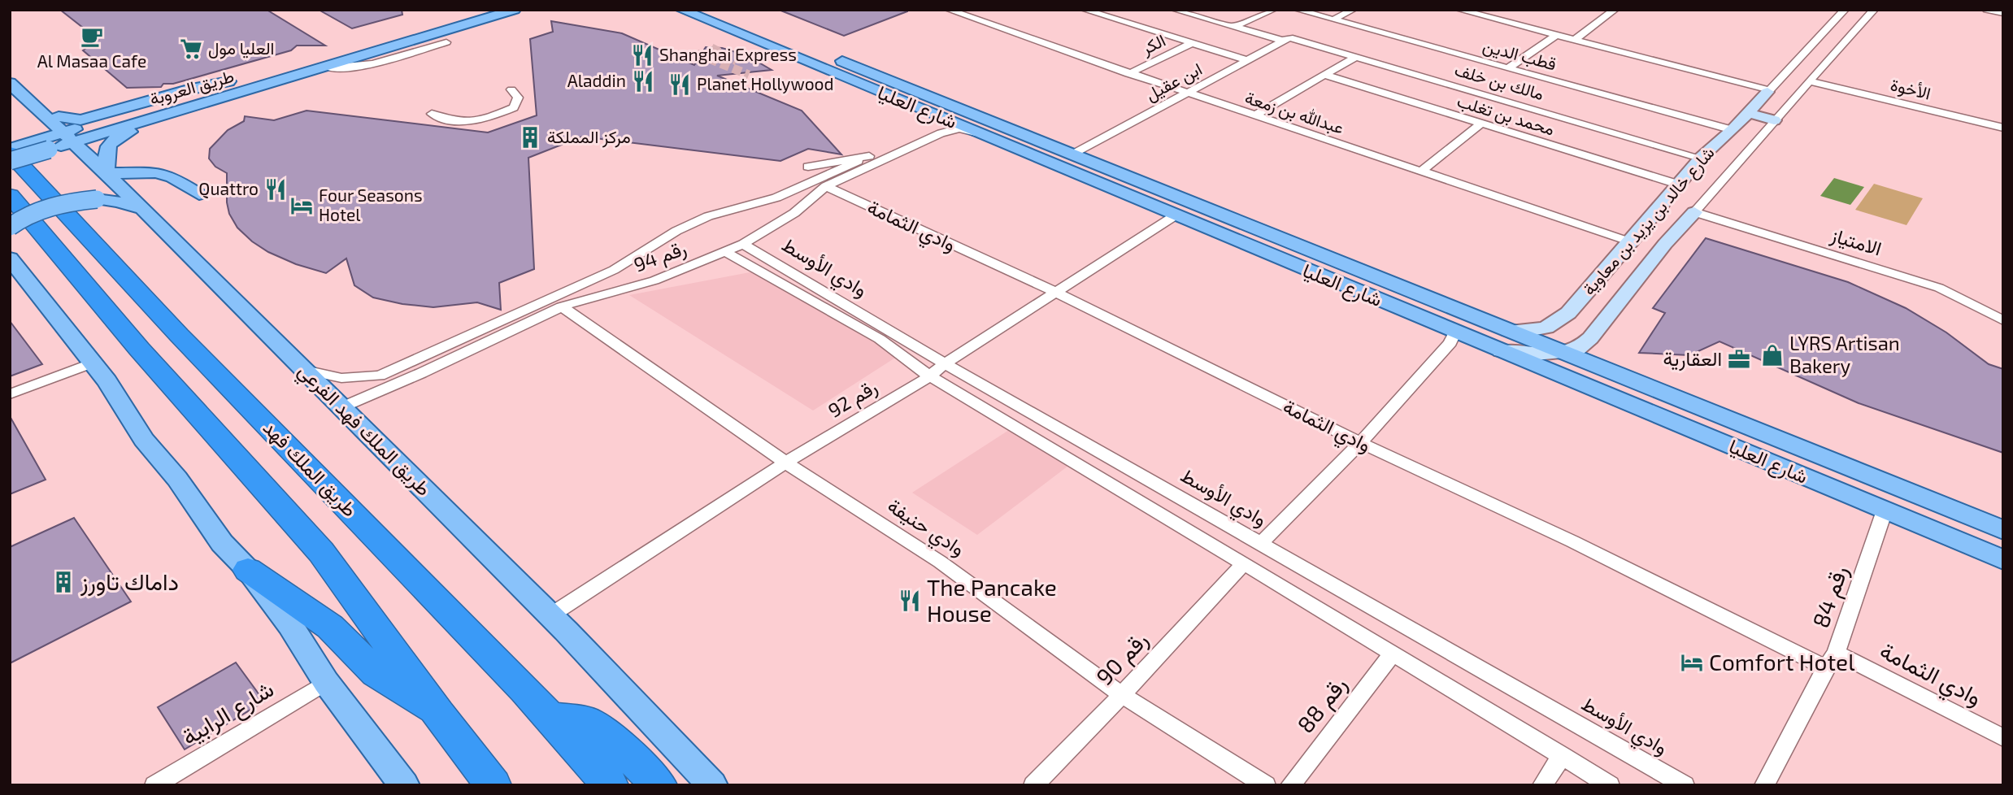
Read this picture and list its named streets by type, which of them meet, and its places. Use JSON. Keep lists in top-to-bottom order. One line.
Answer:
{"streets":{"highway":["طريق الملك فهد"],"main road":["طريق العروبة","شارع العليا","شارع خالد بن يزيد بن معاوية","طريق الملك فهد الفرعي"],"street":["الكر","قطب الدين","ابن عقيل","مالك بن خلف","الأخوة","عبدالله بن زمعة","محمد بن تغلب","وادي الثمامة","الامتياز","رقم 94","وادي الأوسط","رقم 92","وادي حنيفة","رقم 84","رقم 90","رقم 88","شارع الرابية"]},"crossings":[["الكر","عبدالله بن زمعة"],["قطب الدين","شارع خالد بن يزيد بن معاوية"],["ابن عقيل","مالك بن خلف"],["ابن عقيل","شارع العليا"],["ابن عقيل","عبدالله بن زمعة"],["مالك بن خلف","شارع خالد بن يزيد بن معاوية"],["طريق العروبة","طريق الملك فهد الفرعي"],["طريق العروبة","طريق الملك فهد"],["الأخوة","شارع خالد بن يزيد بن معاوية"],["شارع العليا","شارع خالد بن يزيد بن معاوية"],["شارع العليا","رقم 94"],["شارع العليا","رقم 92"],["شارع العليا","رقم 84"],["عبدالله بن زمعة","شارع خالد بن يزيد بن معاوية"],["محمد بن تغلب","شارع خالد بن يزيد بن معاوية"],["شارع خالد بن يزيد بن معاوية","الامتياز"],["وادي الثمامة","رقم 94"],["وادي الثمامة","رقم 92"],["وادي الثمامة","رقم 84"],["رقم 94","وادي الأوسط"],["رقم 94","طريق الملك فهد الفرعي"],["رقم 94","وادي حنيفة"],["وادي الأوسط","رقم 92"],["وادي الأوسط","رقم 90"],["وادي الأوسط","رقم 88"],["رقم 92","طريق الملك فهد الفرعي"],["رقم 92","وادي حنيفة"],["وادي حنيفة","رقم 90"]],"places":{"cafe":["Al Masaa Cafe"],"supermarket":["العليا مول"],"restaurant":["Shanghai Express","Aladdin","Planet Hollywood","Quattro","The Pancake House"],"building":["مركز المملكة","داماك تاورز"],"hotel":["Four Seasons Hotel","Comfort Hotel"],"shop":["LYRS Artisan Bakery"],"office":["العقارية"]}}
